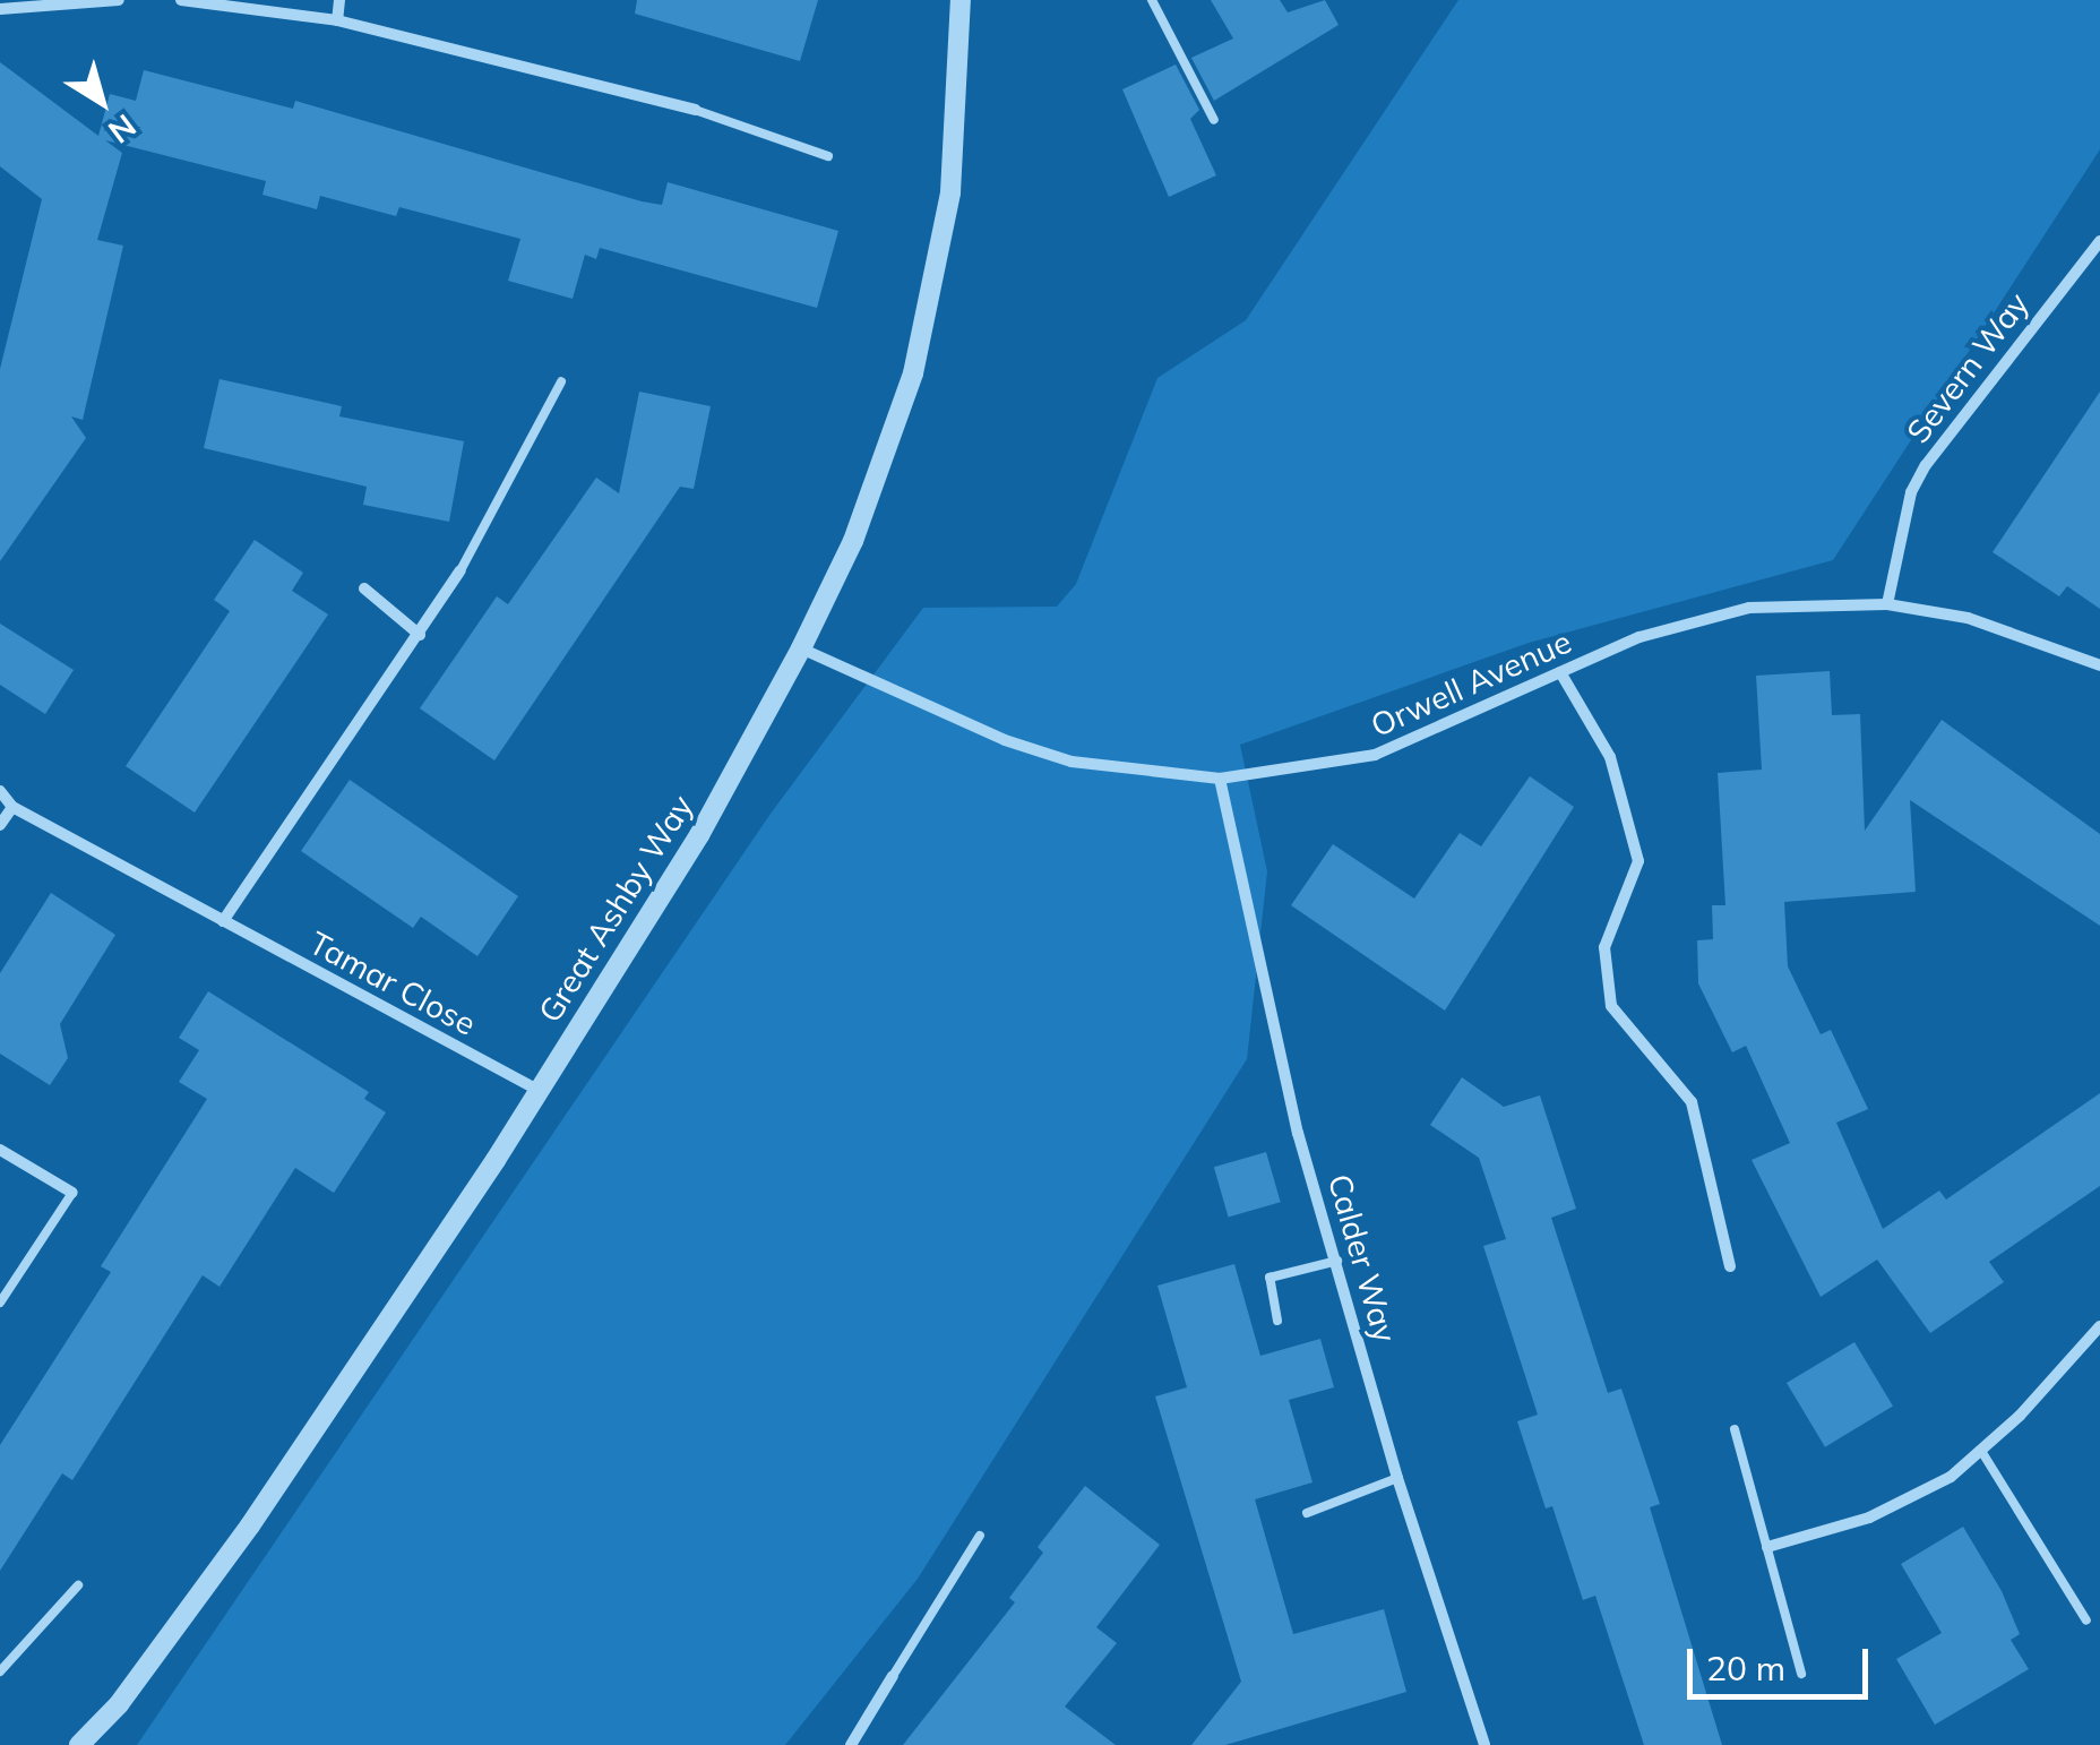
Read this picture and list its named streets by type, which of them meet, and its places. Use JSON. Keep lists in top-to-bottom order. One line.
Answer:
{"streets":{"street":["Severn Way","Orwell Avenue","Great Ashby Way","Tamar Close","Calder Way"]},"crossings":[["Severn Way","Orwell Avenue"],["Orwell Avenue","Great Ashby Way"],["Orwell Avenue","Calder Way"],["Great Ashby Way","Tamar Close"]],"scale_bar":"20 m","north":"bottom right"}
